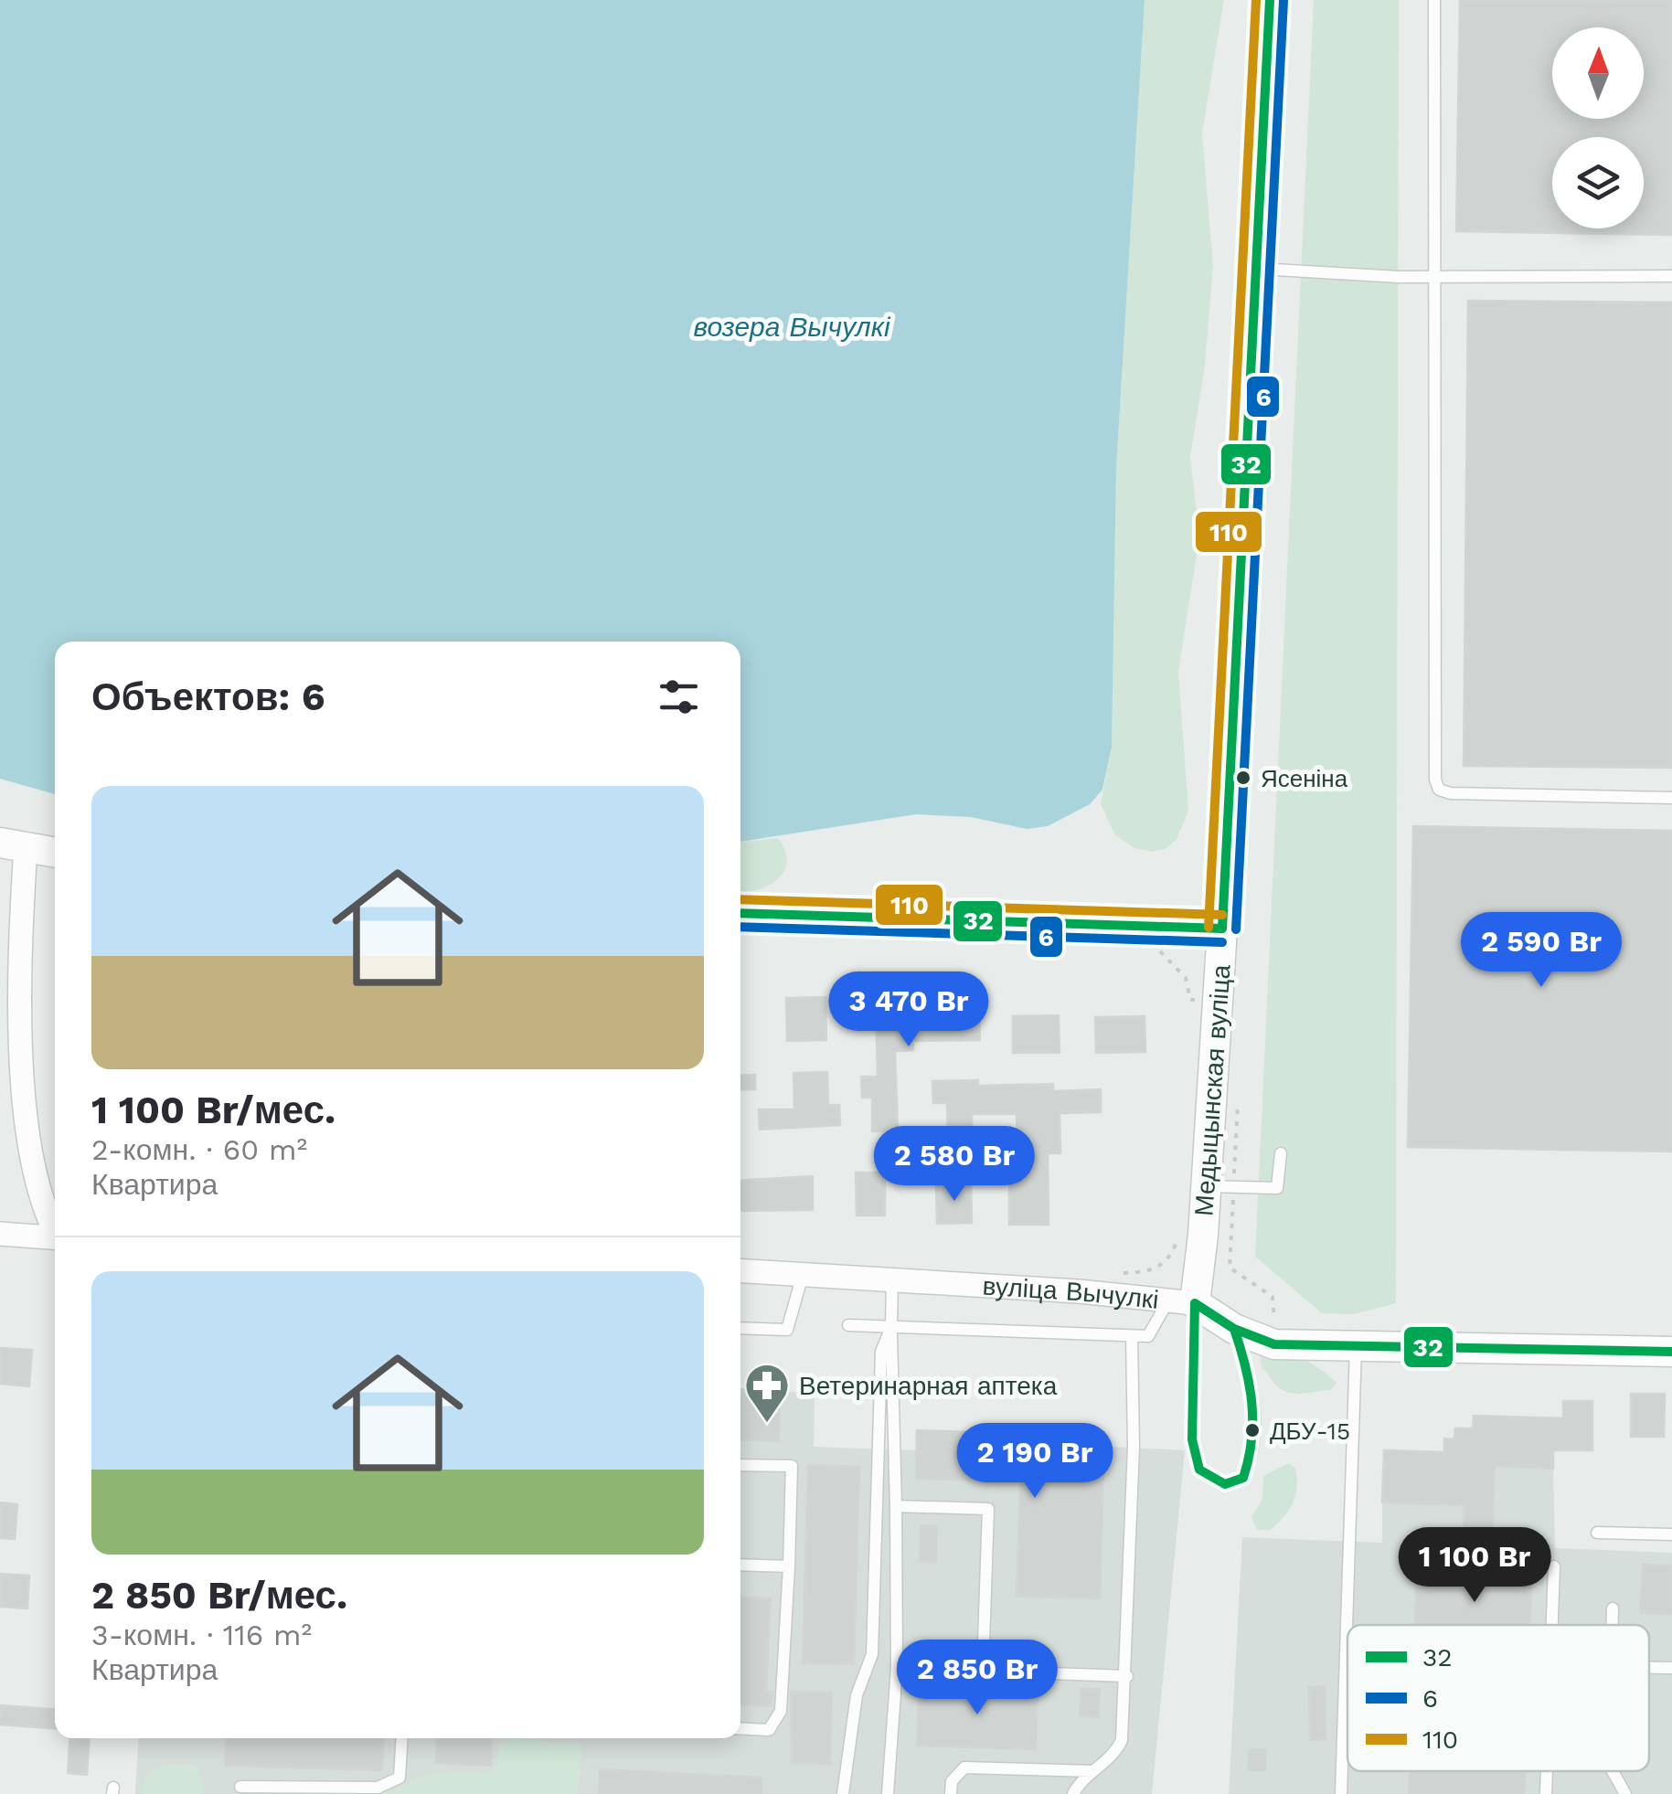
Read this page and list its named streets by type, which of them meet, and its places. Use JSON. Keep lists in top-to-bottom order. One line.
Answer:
{"streets":{"street":["Медыцынская вуліца","вуліца Вычулкі"]},"crossings":[["Медыцынская вуліца","вуліца Вычулкі"]],"water":["возера Вычулкі"],"places":{"other":["Ясеніна","ДБУ-15"],"pharmacy":["Ветеринарная аптека"]},"lines":["transit line 32","transit line 110","transit line 6"],"legend":["32","6","110"],"north":"top","page":{"heading":"Объектов: 6","list":[{"name":"1 100 Br/мес.","note":"2-комн. · 60 m² · Квартира"},{"name":"2 850 Br/мес.","note":"3-комн. · 116 m² · Квартира"}],"price":["2 590 Br","3 470 Br","2 580 Br","2 190 Br","1 100 Br","2 850 Br"]}}
